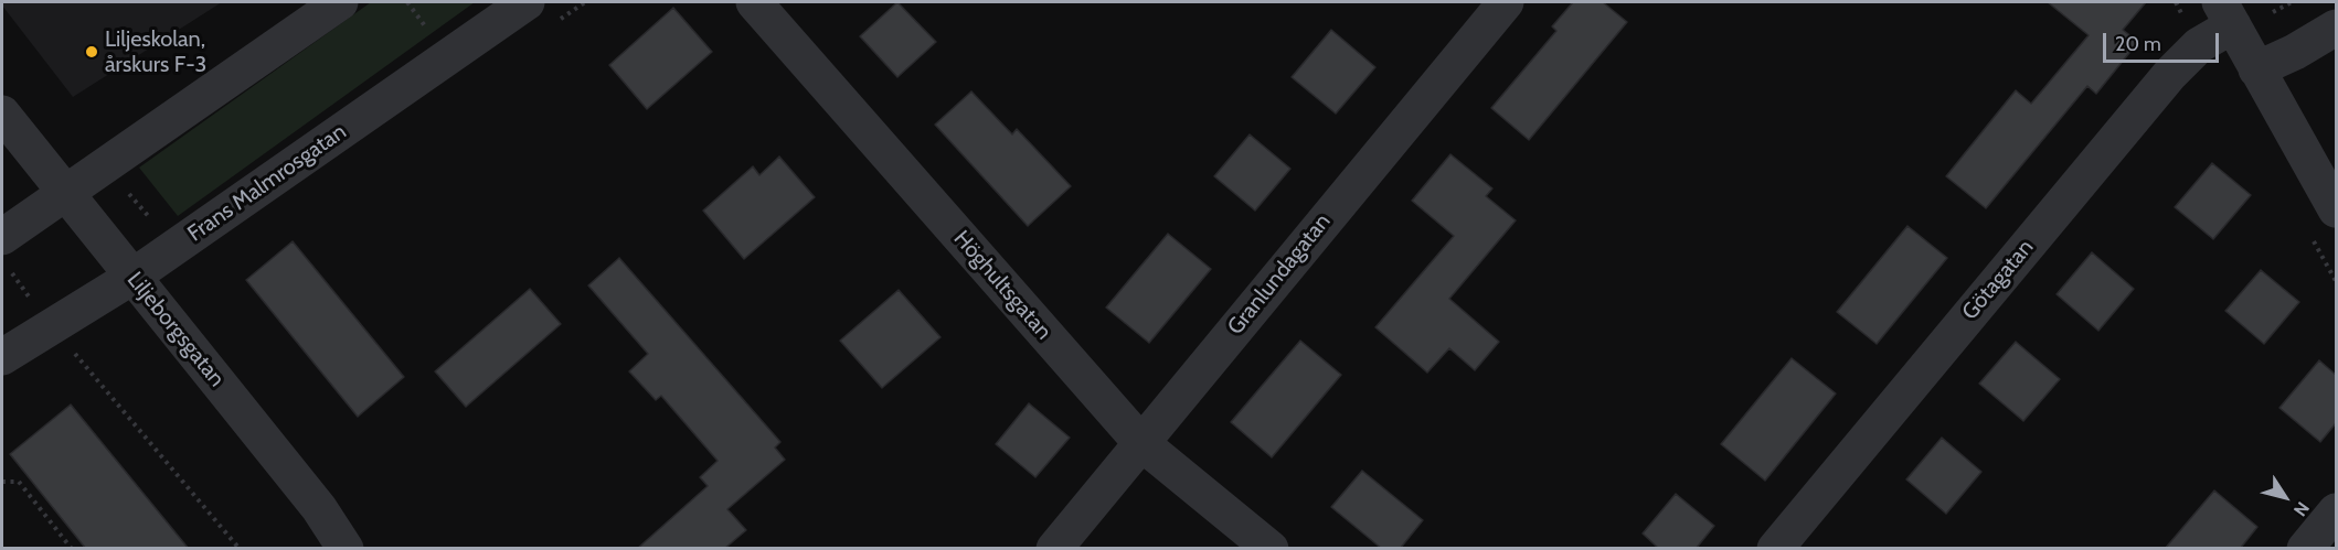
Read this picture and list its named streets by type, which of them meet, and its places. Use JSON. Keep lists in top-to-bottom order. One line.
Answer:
{"streets":{"street":["Frans Malmrosgatan","Granlundagatan","Götagatan","Höghultsgatan","Liljeborgsgatan"]},"crossings":[["Frans Malmrosgatan","Liljeborgsgatan"],["Granlundagatan","Höghultsgatan"]],"places":["Liljeskolan, årskurs F-3"],"scale_bar":"20 m","north":"bottom right"}
